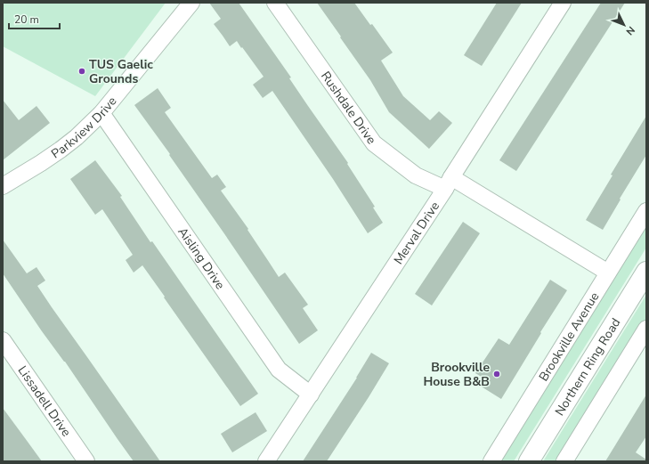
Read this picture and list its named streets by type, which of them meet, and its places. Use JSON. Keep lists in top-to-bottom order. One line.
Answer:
{"streets":{"main road":["Northern Ring Road"],"street":["Rushdale Drive","Parkview Drive","Merval Drive","Aisling Drive","Brookville Avenue","Lissadell Drive"]},"crossings":[["Rushdale Drive","Merval Drive"],["Rushdale Drive","Brookville Avenue"],["Parkview Drive","Aisling Drive"],["Merval Drive","Aisling Drive"]],"places":["TUS Gaelic Grounds","Brookville House B&B"],"scale_bar":"20 m","north":"bottom right"}
